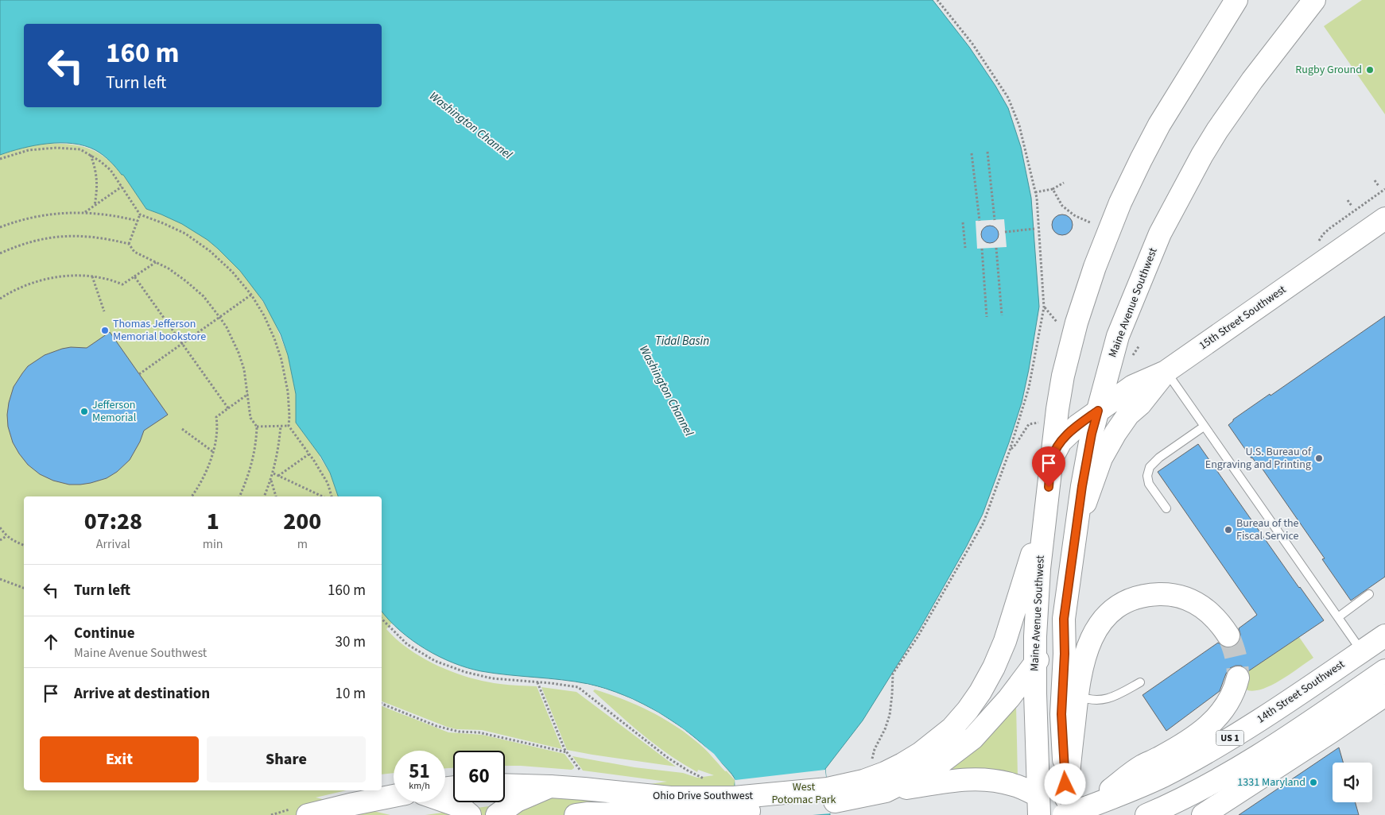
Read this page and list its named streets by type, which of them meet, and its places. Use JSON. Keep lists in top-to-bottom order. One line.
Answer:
{"streets":{"main road":["Maine Avenue Southwest","15th Street Southwest","14th Street Southwest","US 1","Ohio Drive Southwest"]},"crossings":[["Maine Avenue Southwest","15th Street Southwest"],["Maine Avenue Southwest","14th Street Southwest"],["Maine Avenue Southwest","Ohio Drive Southwest"]],"water":["Washington Channel","Tidal Basin"],"parks":["West Potomac Park"],"places":["Rugby Ground","Thomas Jefferson Memorial bookstore","Jefferson Memorial","U.S. Bureau of Engraving and Printing","Bureau of the Fiscal Service","1331 Maryland"],"page":{"turn":["160 m","Turn left"],"eta":["07:28","Arrival","1","min","200","m"],"list":[{"name":"Turn left","value":"160 m"},{"name":"Continue","note":"Maine Avenue Southwest","value":"30 m"},{"name":"Arrive at destination","value":"10 m"}],"buttons":["Exit","Share"],"speed":"51 km/h","limit":"60"}}
